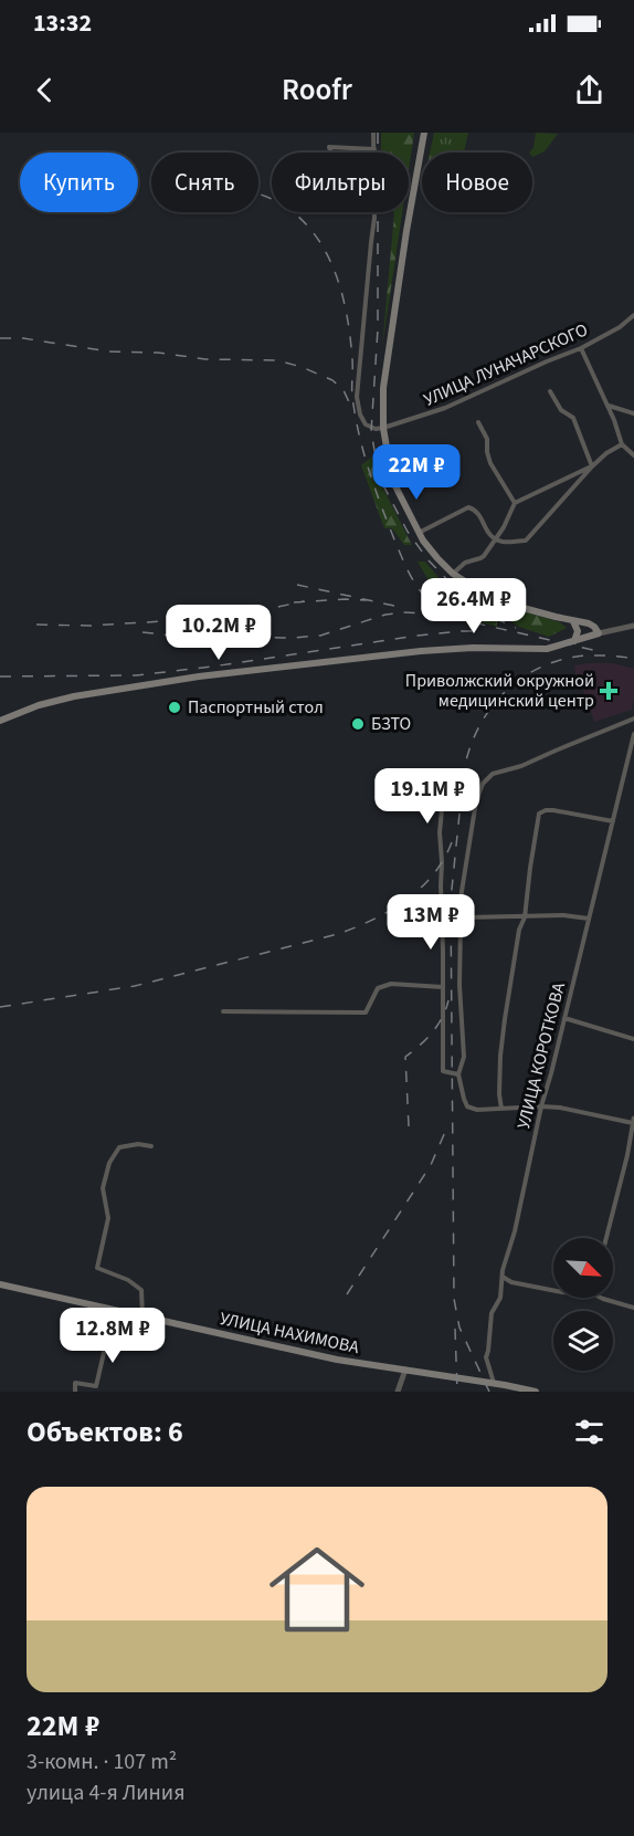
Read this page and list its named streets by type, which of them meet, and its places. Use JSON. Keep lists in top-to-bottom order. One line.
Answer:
{"streets":{"main road":["УЛИЦА НАХИМОВА"],"street":["УЛИЦА ЛУНАЧАРСКОГО","УЛИЦА КОРОТКОВА"]},"crossings":[["УЛИЦА КОРОТКОВА","УЛИЦА НАХИМОВА"]],"places":{"health":["Приволжский окружной медицинский центр"],"other":["Паспортный стол","БЗТО"]},"north":"bottom right","page":{"status":"13:32","header":"Roofr","chip":["Купить","Снять","Фильтры","Новое"],"price":["22M ₽","26.4M ₽","10.2M ₽","19.1M ₽","13M ₽","12.8M ₽"],"heading":"Объектов: 6","list":[{"name":"22M ₽","note":"3-комн. · 107 m² · улица 4-я Линия"}]}}
